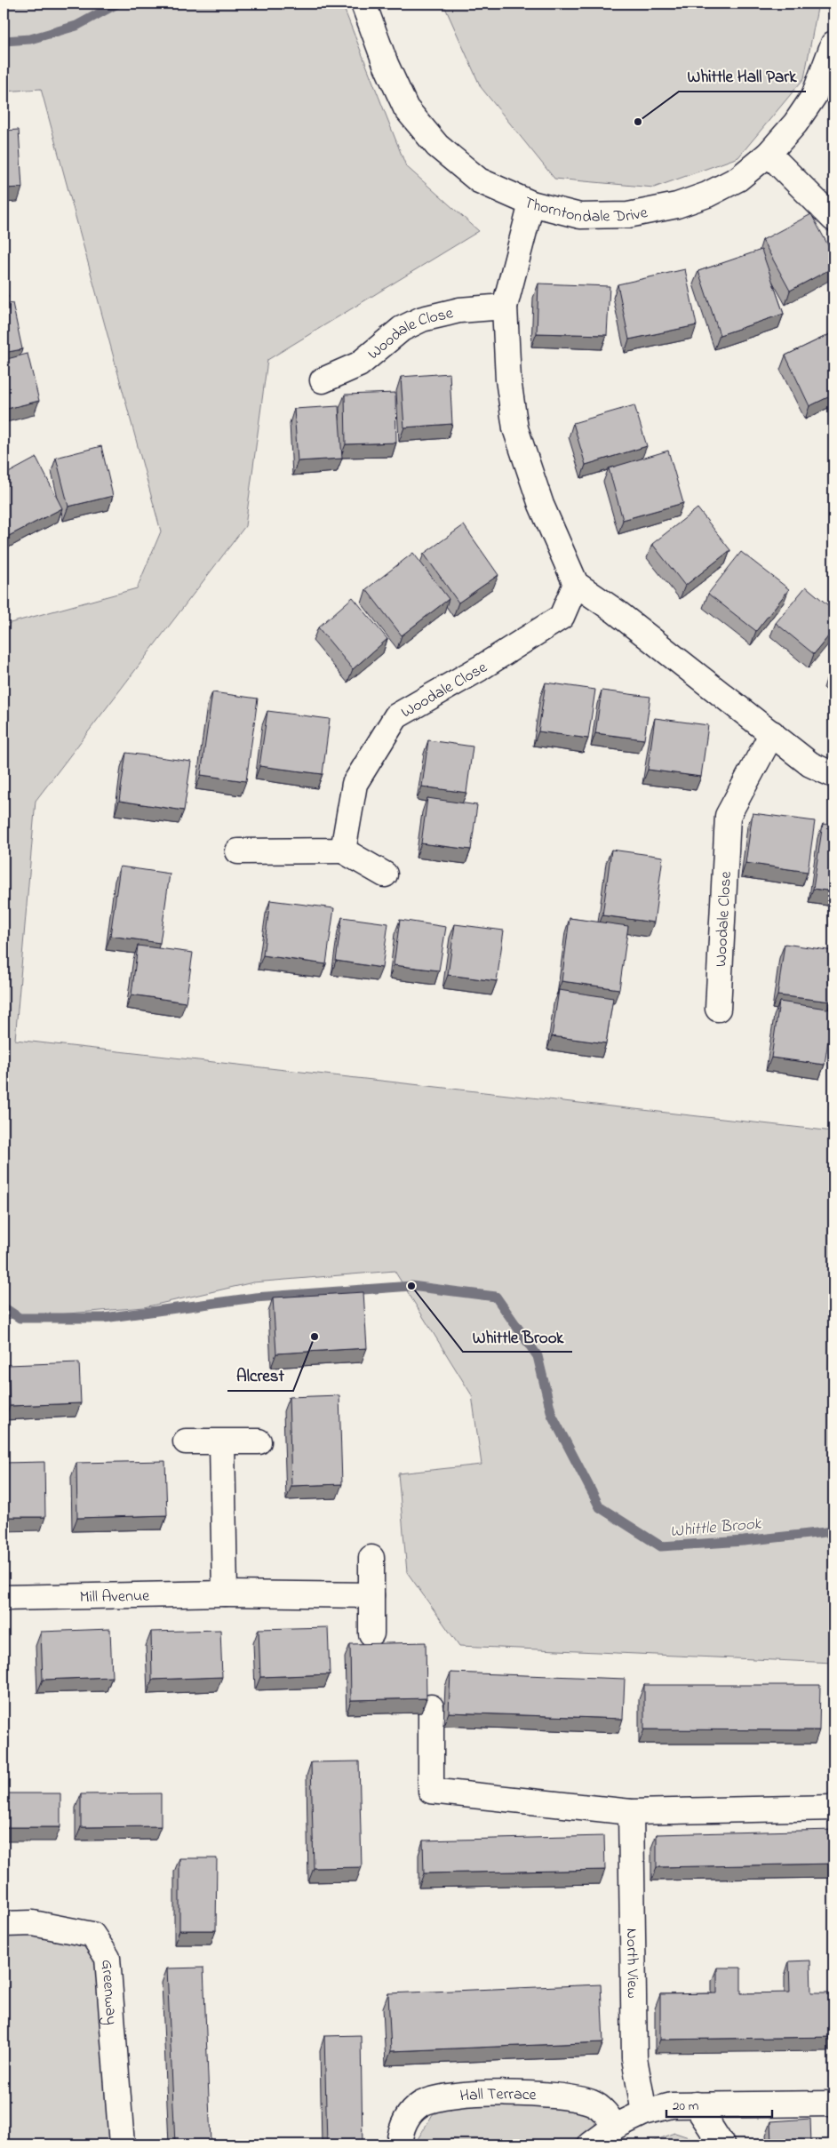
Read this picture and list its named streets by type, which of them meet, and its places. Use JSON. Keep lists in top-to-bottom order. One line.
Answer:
{"streets":{"street":["Thorntondale Drive","Woodale Close","Mill Avenue","North View","Greenway","Hall Terrace"]},"water":["Whittle Brook"],"places":["Whittle Hall Park","Whittle Brook","Alcrest"],"scale_bar":"20 m"}
